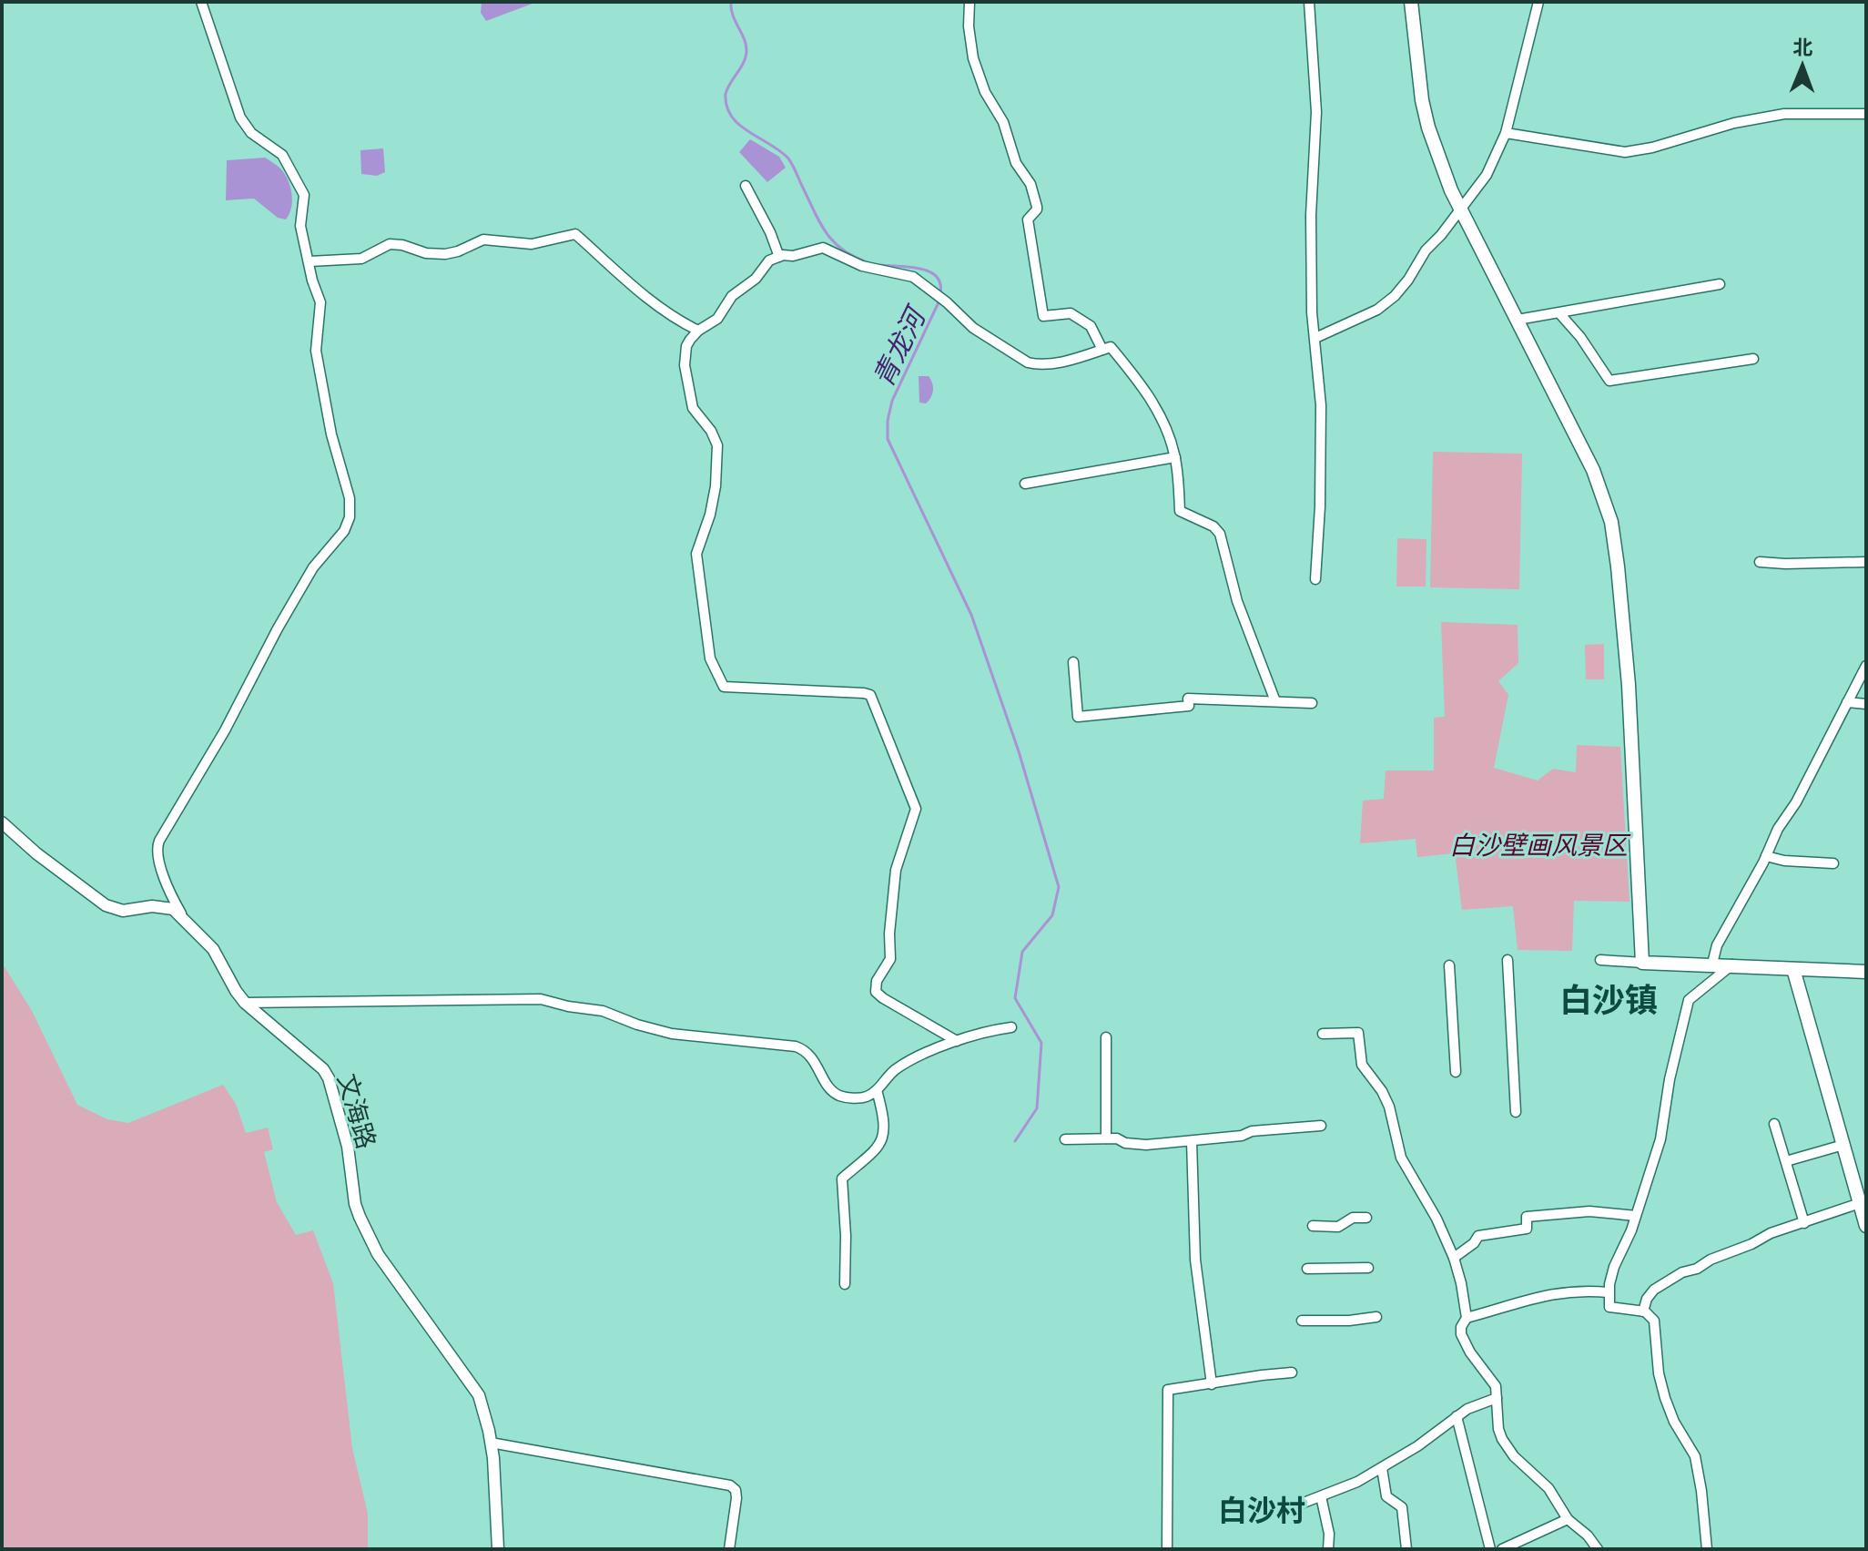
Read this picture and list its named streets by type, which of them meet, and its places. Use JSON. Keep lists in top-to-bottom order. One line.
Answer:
{"streets":{"street":["文海路"]},"districts":["白沙镇","白沙村"],"water":["青龙河"],"parks":["白沙壁画风景区"],"north":"top"}
